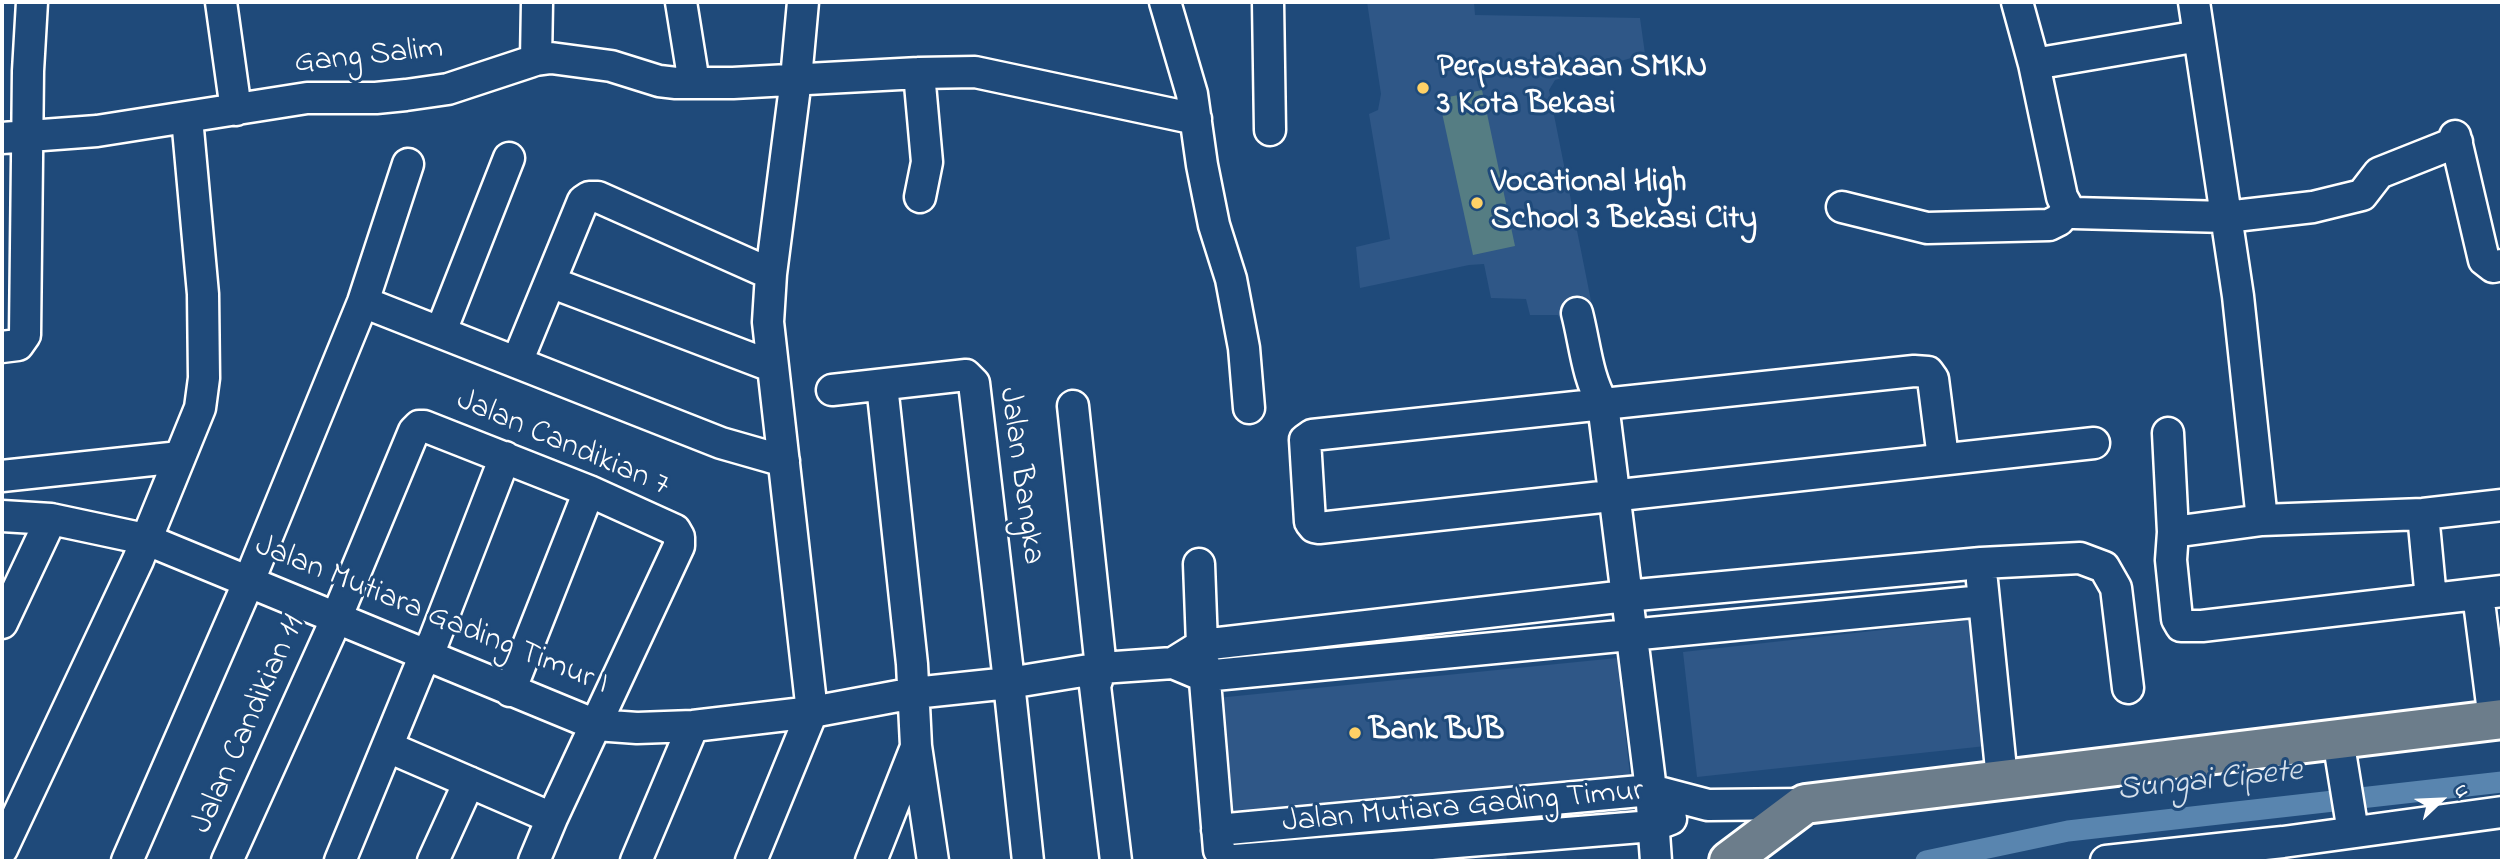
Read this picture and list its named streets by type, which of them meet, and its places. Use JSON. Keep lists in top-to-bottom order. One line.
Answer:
{"streets":{"main road":["Jalan Mutiara Gading Timur"],"street":["Gang Salim","Jalan Candikian 7","Jalan Bangka","Jalan Mutiara Gading Timur I","Jalan Candikian 11"]},"crossings":[["Jalan Candikian 7","Jalan Mutiara Gading Timur I"],["Jalan Candikian 7","Jalan Candikian 11"],["Jalan Bangka","Jalan Mutiara Gading Timur I"],["Jalan Mutiara Gading Timur I","Jalan Candikian 11"],["Jalan Mutiara Gading Timur I","Jalan Mutiara Gading Timur"]],"water":["Sungai Cipete"],"places":["Perpustakaan SMKN 3 Kota Bekasi","Vocational High School 3 Bekasi City","Bank BJB"],"north":"top right"}
